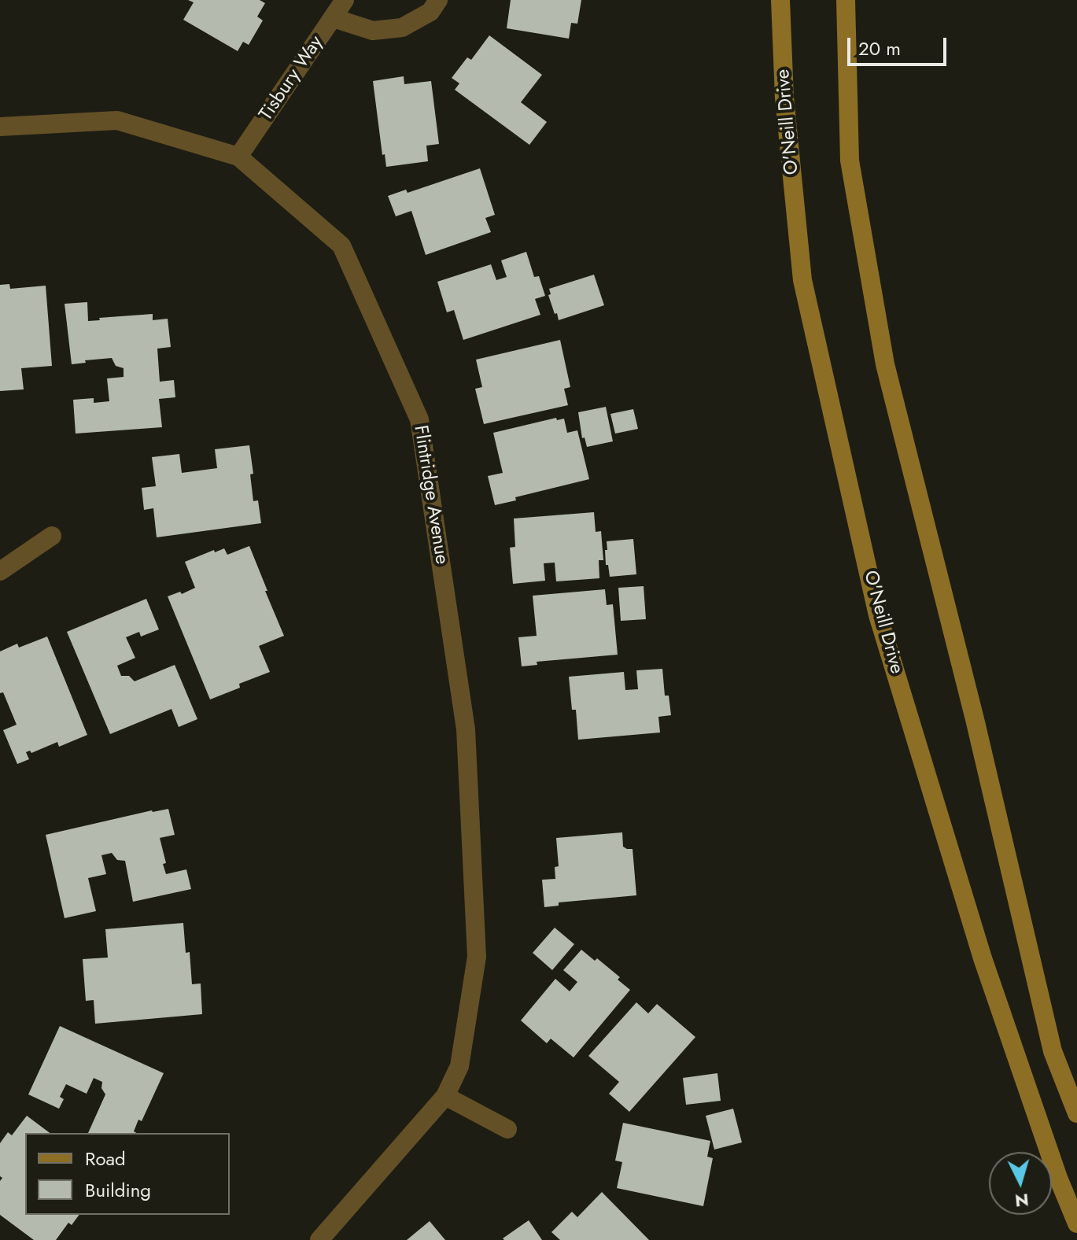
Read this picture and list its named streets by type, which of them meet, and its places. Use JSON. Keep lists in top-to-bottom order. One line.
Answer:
{"streets":{"main road":["O'Neill Drive"],"street":["Tisbury Way","Flintridge Avenue"]},"crossings":[["Tisbury Way","Flintridge Avenue"]],"legend":["Road","Building"],"scale_bar":"20 m","north":"bottom"}
